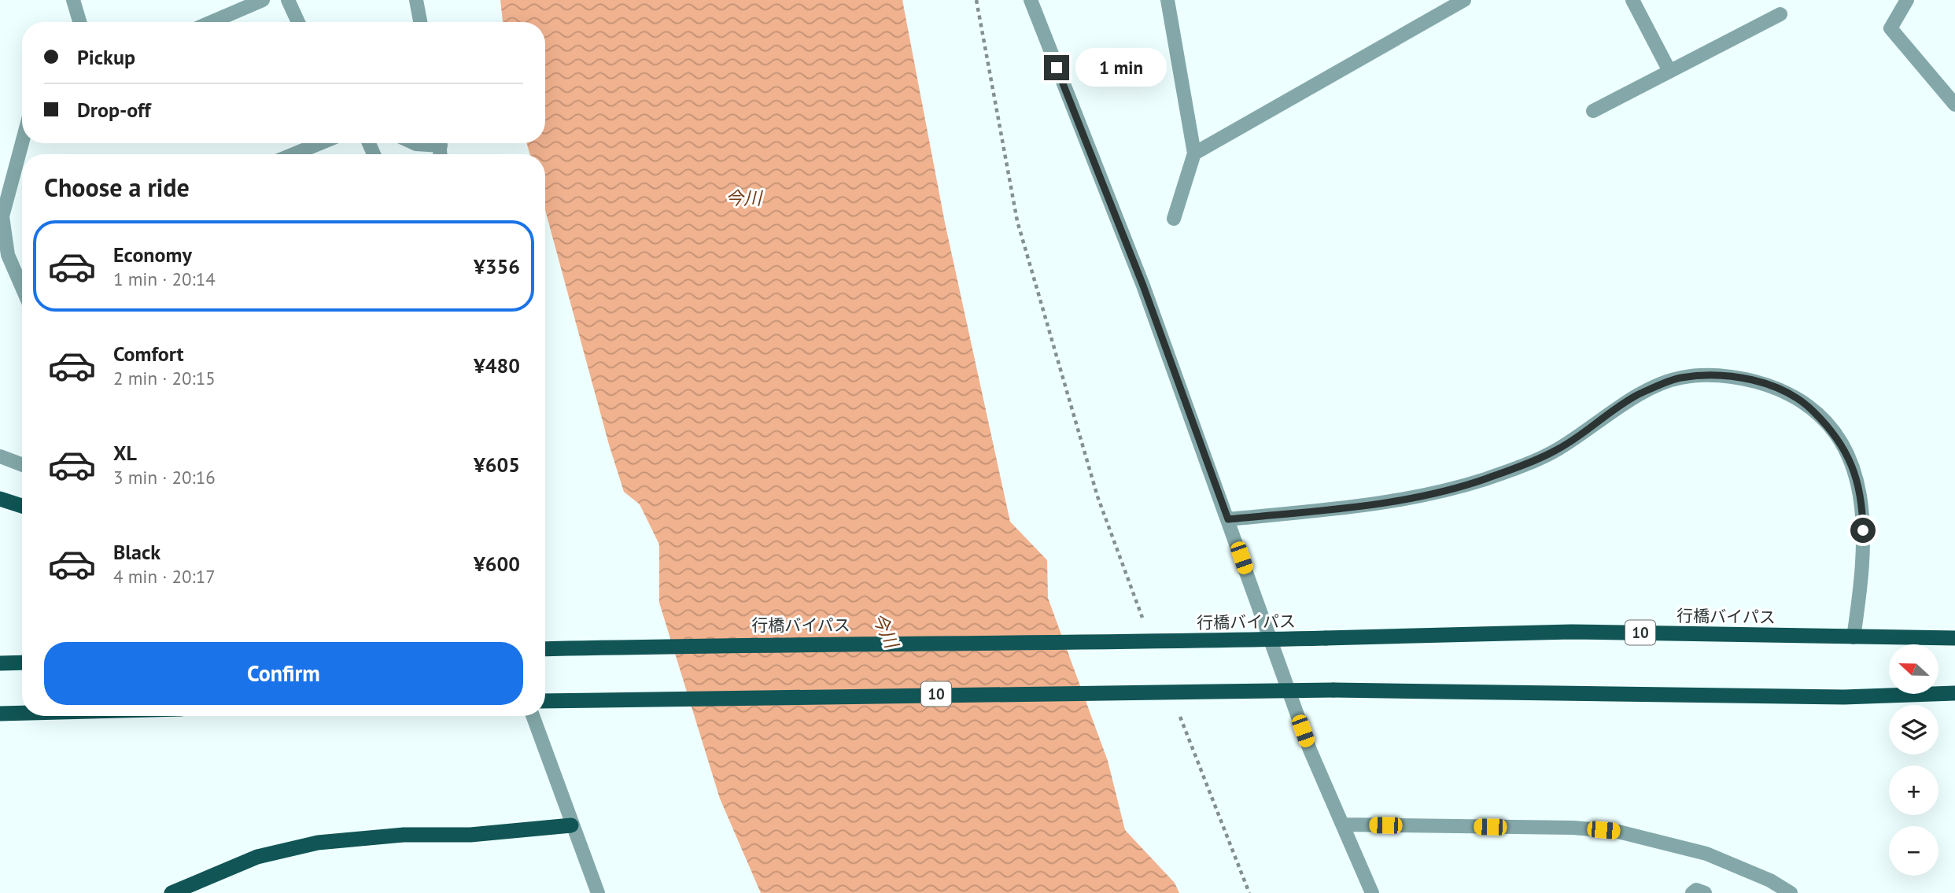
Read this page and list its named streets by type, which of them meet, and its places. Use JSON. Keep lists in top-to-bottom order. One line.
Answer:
{"streets":{"highway":["行橋バイパス","10"]},"water":["今川"],"north":"left","page":{"banner":["Pickup","Drop-off"],"bubble":"1 min","heading":"Choose a ride","list":[{"name":"Economy","note":"1 min · 20:14","value":"¥356"},{"name":"Comfort","note":"2 min · 20:15","value":"¥480"},{"name":"XL","note":"3 min · 20:16","value":"¥605"},{"name":"Black","note":"4 min · 20:17","value":"¥600"}],"buttons":"Confirm","map_buttons":["+","−"]}}
